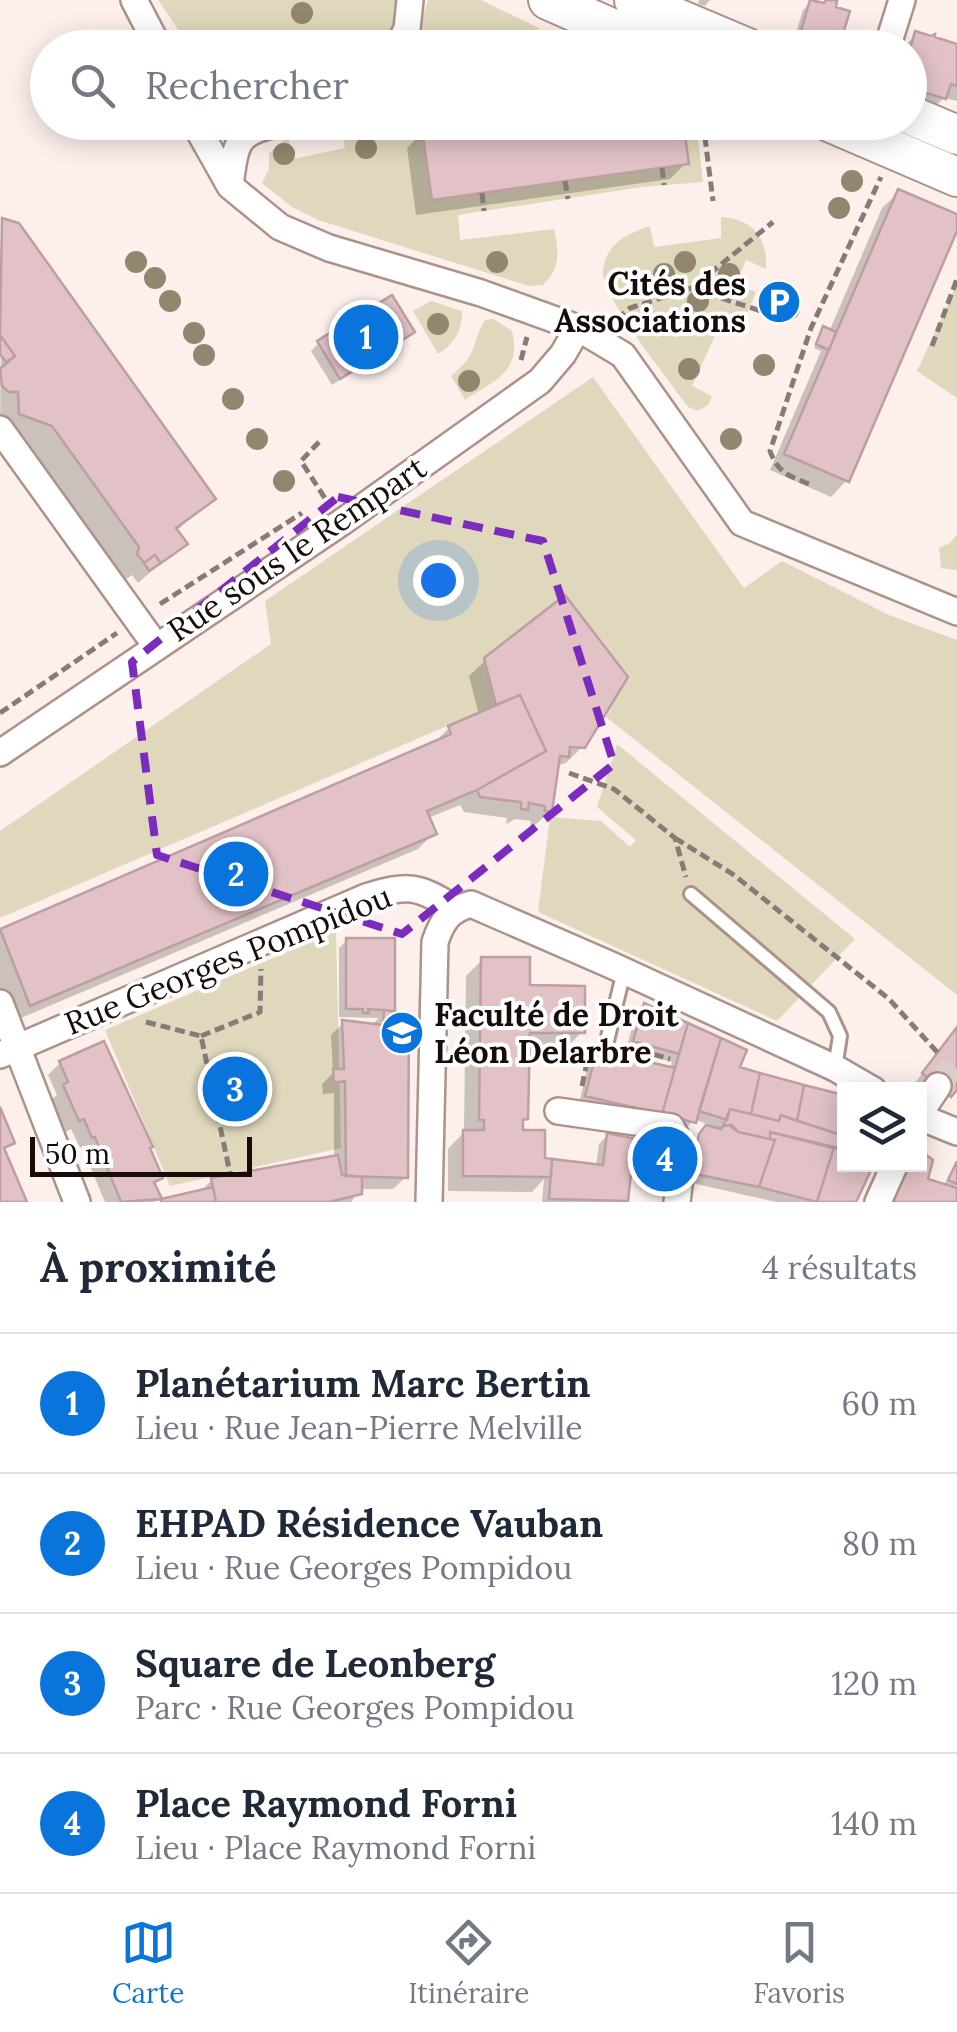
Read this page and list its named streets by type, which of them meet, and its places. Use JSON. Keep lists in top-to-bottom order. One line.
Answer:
{"streets":{"street":["Rue sous le Rempart","Rue Georges Pompidou"]},"places":{"parking":["Cités des Associations"],"school or university":["Faculté de Droit Léon Delarbre"]},"scale_bar":"50 m","page":{"search":"Rechercher","pins":["1","2","3","4"],"scale":"50 m","heading":["À proximité","4 résultats"],"list":[{"mark":"1","name":"Planétarium Marc Bertin","note":"Lieu · Rue Jean-Pierre Melville","value":"60 m"},{"mark":"2","name":"EHPAD Résidence Vauban","note":"Lieu · Rue Georges Pompidou","value":"80 m"},{"mark":"3","name":"Square de Leonberg","note":"Parc · Rue Georges Pompidou","value":"120 m"},{"mark":"4","name":"Place Raymond Forni","note":"Lieu · Place Raymond Forni","value":"140 m"}],"nav":["Carte","Itinéraire","Favoris"]}}
